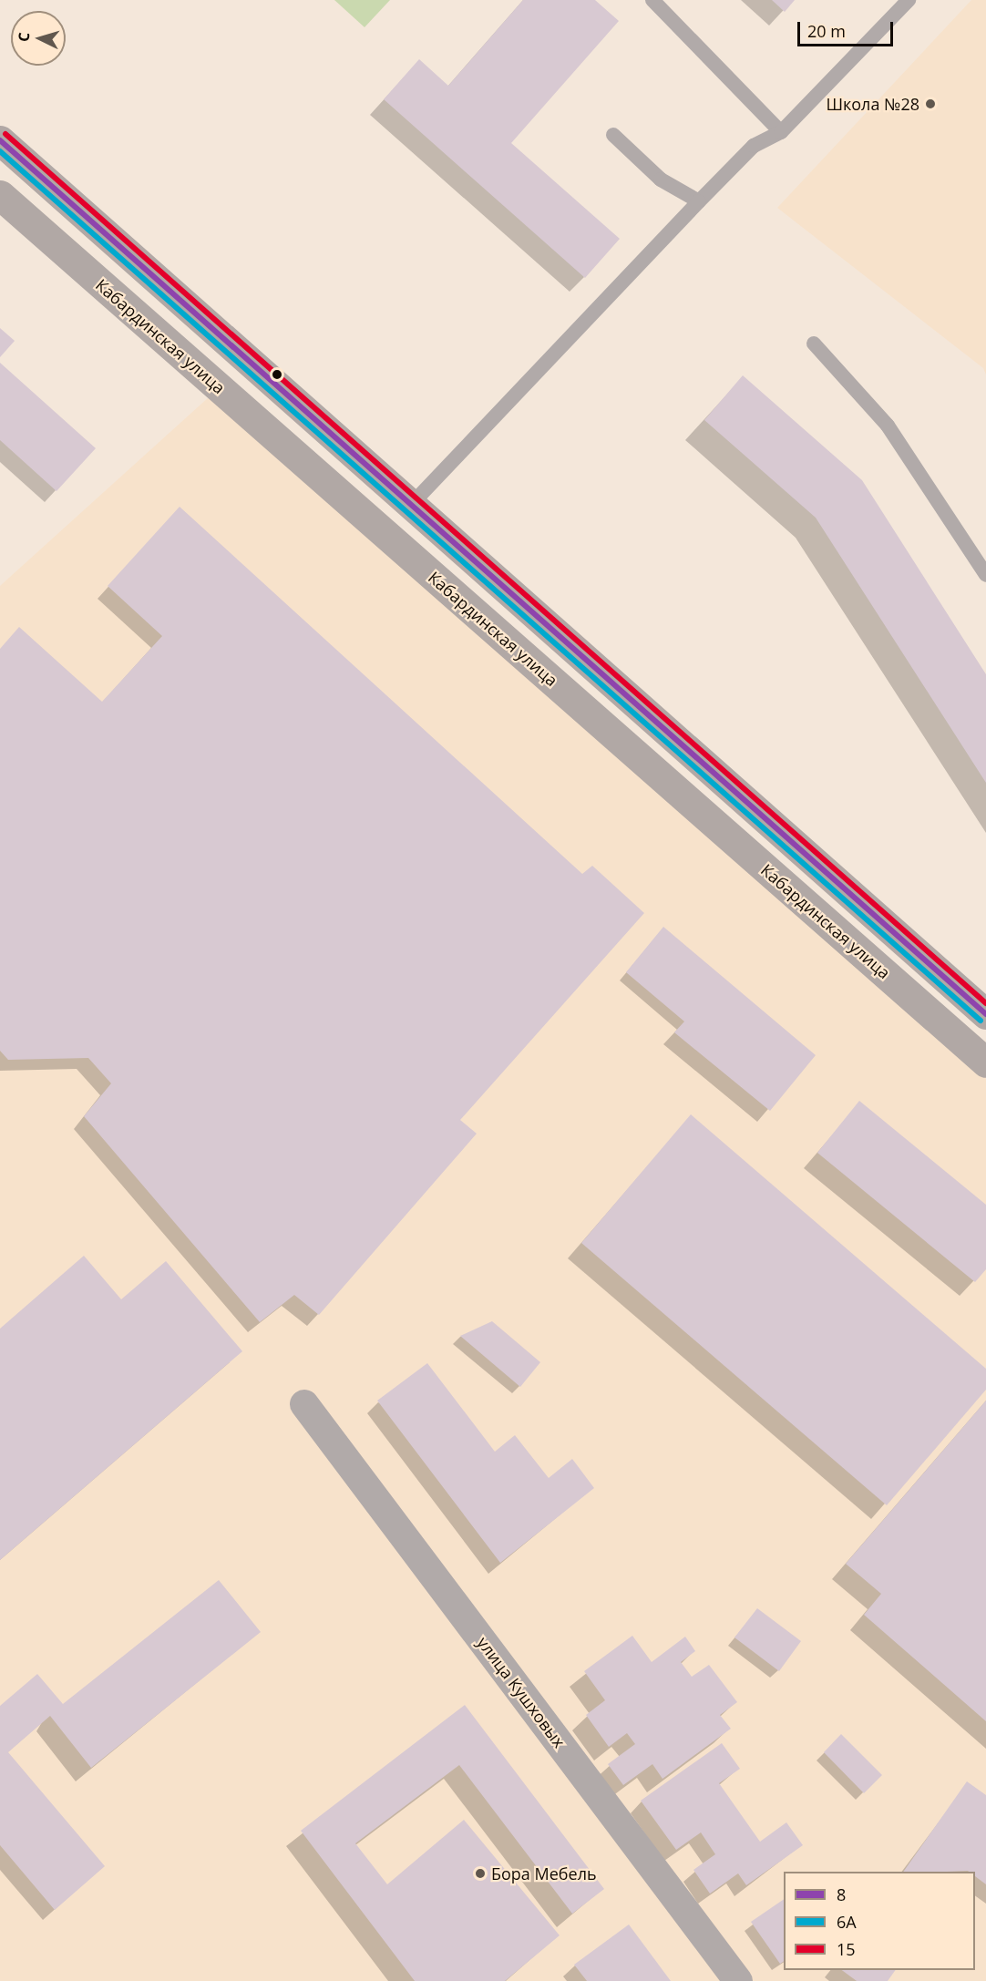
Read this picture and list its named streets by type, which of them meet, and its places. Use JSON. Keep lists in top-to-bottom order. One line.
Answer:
{"streets":{"main road":["Кабардинская улица"],"street":["улица Кушховых"]},"places":["Школа №28","Бора Мебель"],"lines":["transit line 15","transit line 8","transit line 6А"],"legend":["8","6А","15"],"scale_bar":"20 m","north":"left"}
